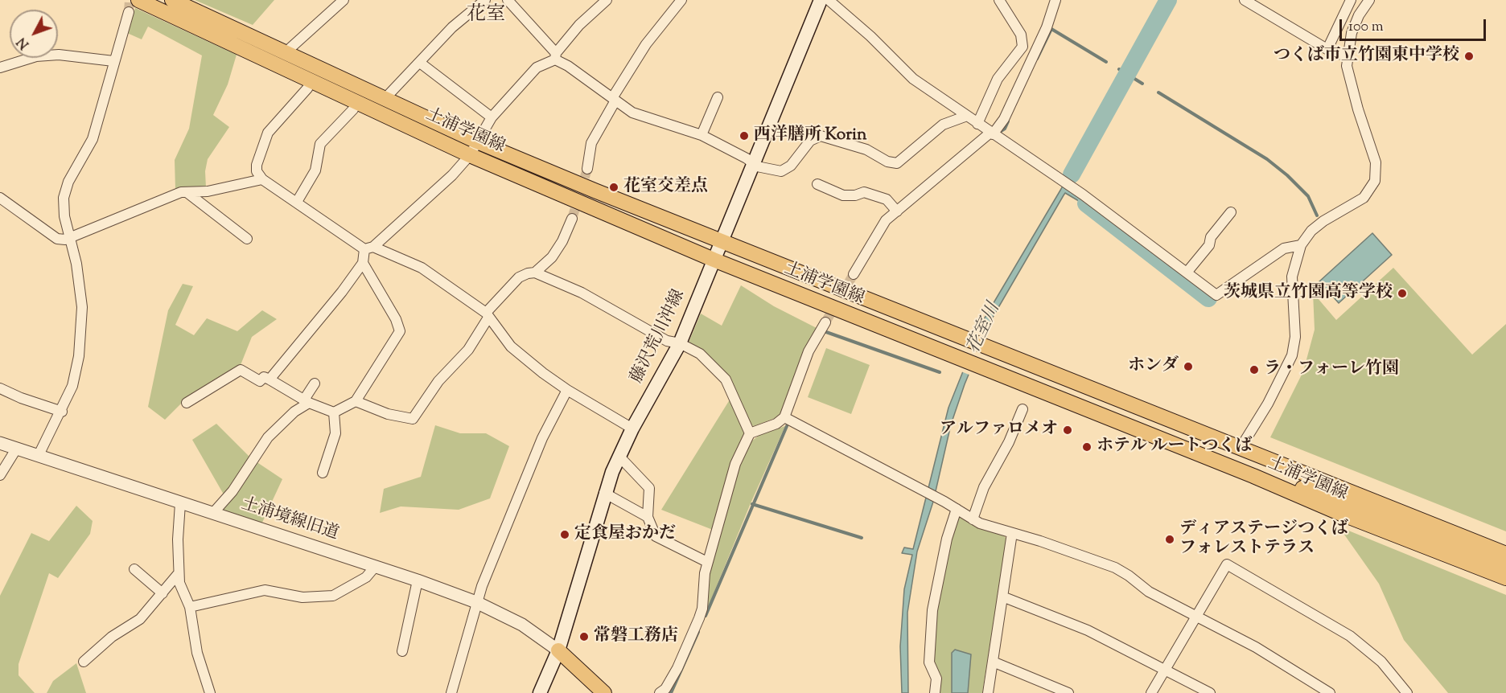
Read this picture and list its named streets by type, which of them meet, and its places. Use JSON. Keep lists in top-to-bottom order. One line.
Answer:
{"streets":{"main road":["土浦学園線","藤沢荒川沖線"],"street":["土浦境線旧道"]},"crossings":[["土浦学園線","藤沢荒川沖線"],["藤沢荒川沖線","土浦境線旧道"]],"districts":["花室"],"water":["花室川"],"places":["つくば市立竹園東中学校","西洋膳所 Korin","花室交差点","茨城県立竹園高等学校","ホンダ","ラ・フォーレ竹園","アルファロメオ","ホテル ルートつくば","定食屋おかだ","ディアステージつくば フォレストテラス","常磐工務店"],"scale_bar":"100 m","north":"bottom left"}
